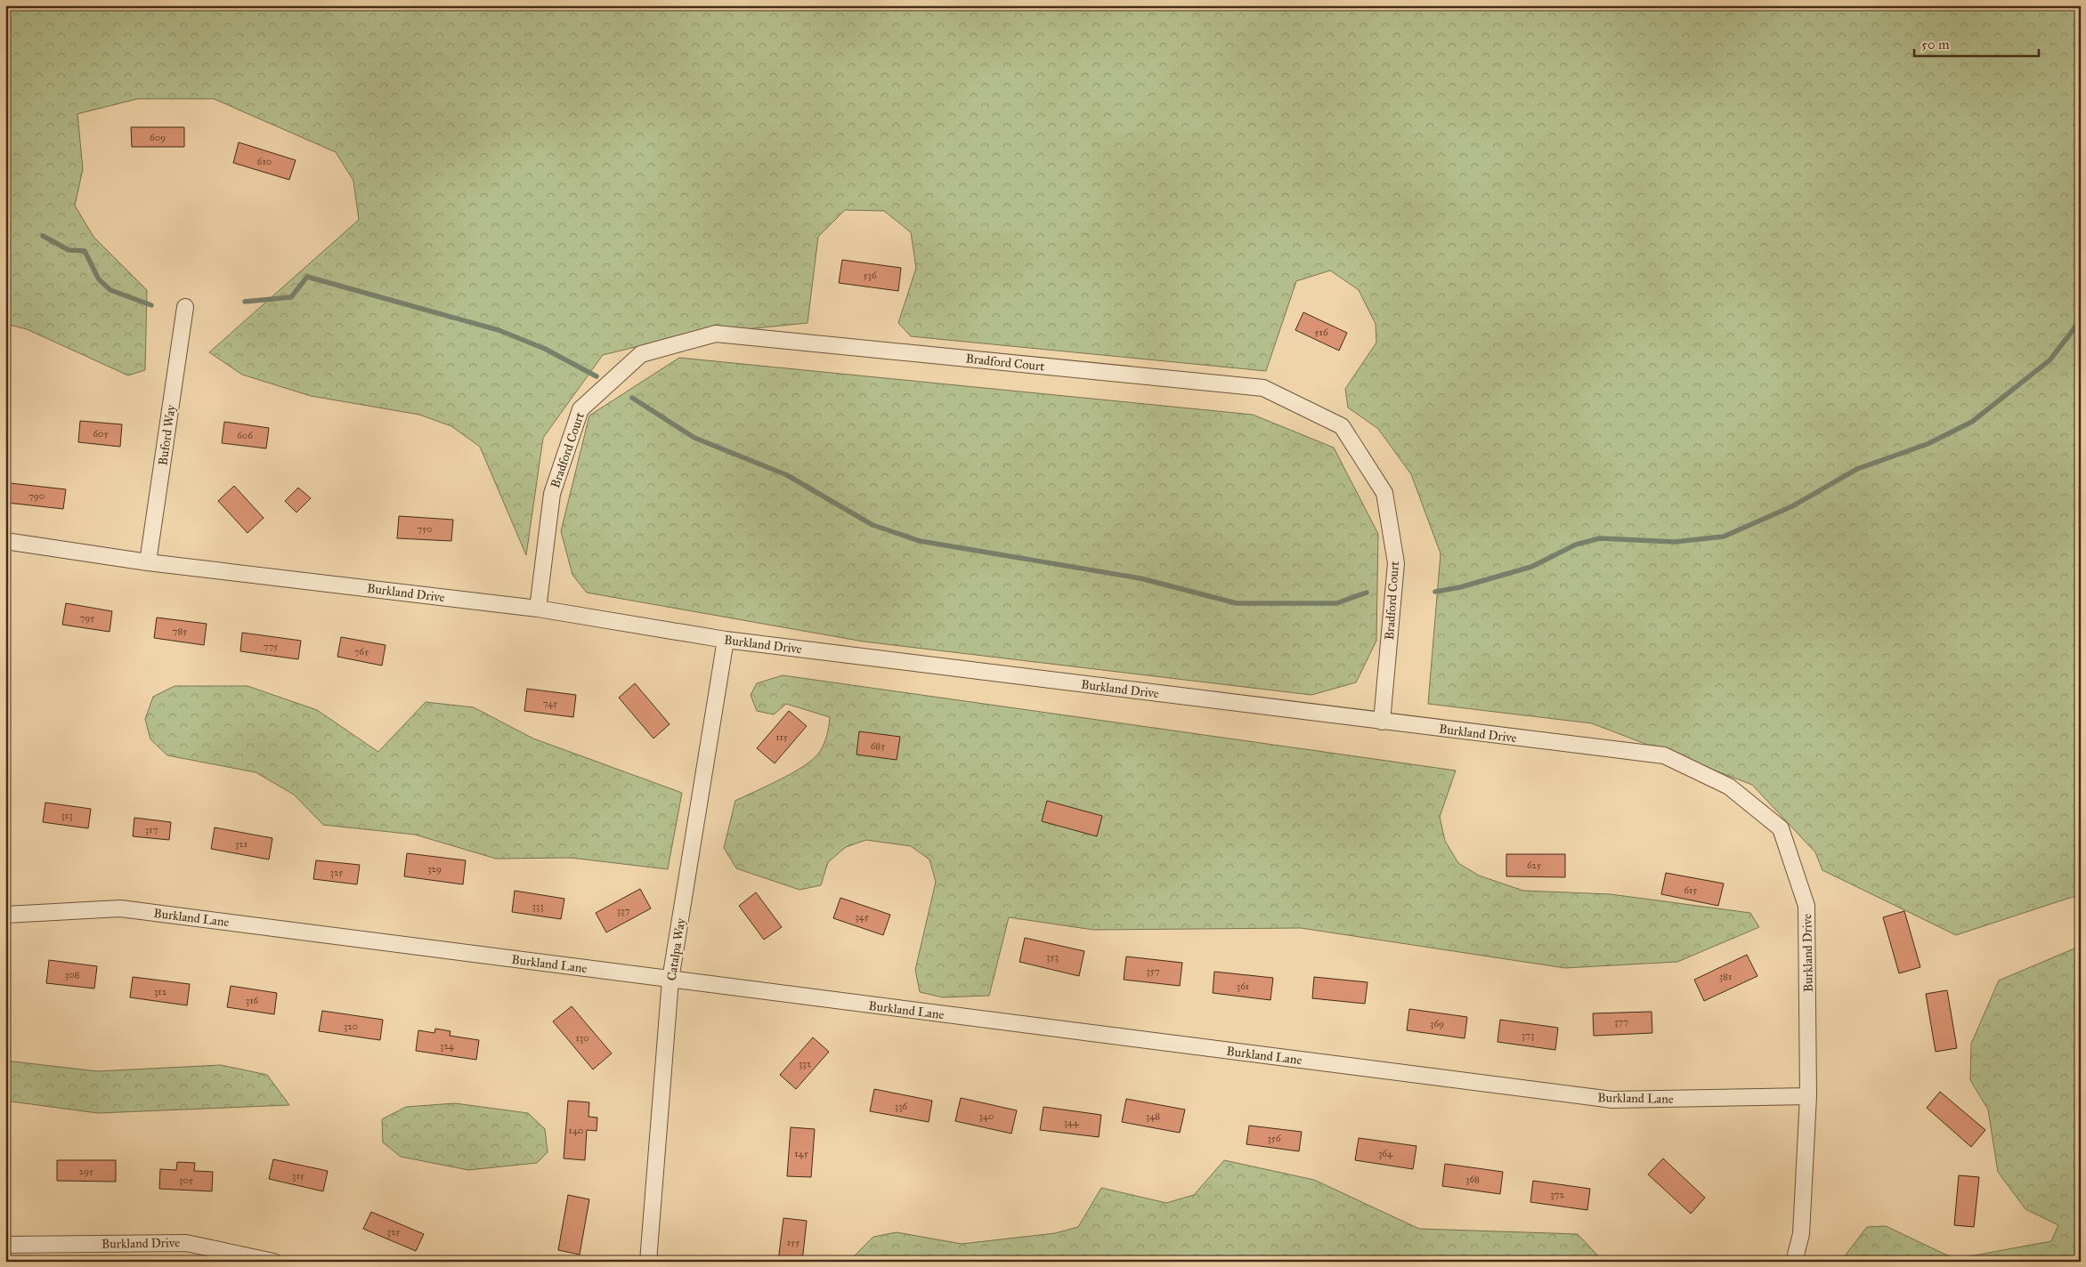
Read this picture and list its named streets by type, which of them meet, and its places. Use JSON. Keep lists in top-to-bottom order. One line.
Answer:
{"streets":{"street":["Bradford Court","Buford Way","Burkland Drive","Burkland Lane","Catalpa Way"]},"crossings":[["Bradford Court","Burkland Drive"],["Buford Way","Burkland Drive"],["Burkland Drive","Burkland Lane"],["Burkland Drive","Catalpa Way"],["Burkland Lane","Catalpa Way"]],"house_numbers":["609","610","536","516","605","606","790","750","795","785","775","765","745","115","685","313","317","321","625","329","325","615","333","337","345","353","357","308","381","361","312","316","377","369","320","373","130","324","332","336","340","348","344","140","356","145","364","295","315","368","305","372","325","155"],"scale_bar":"50 m"}
